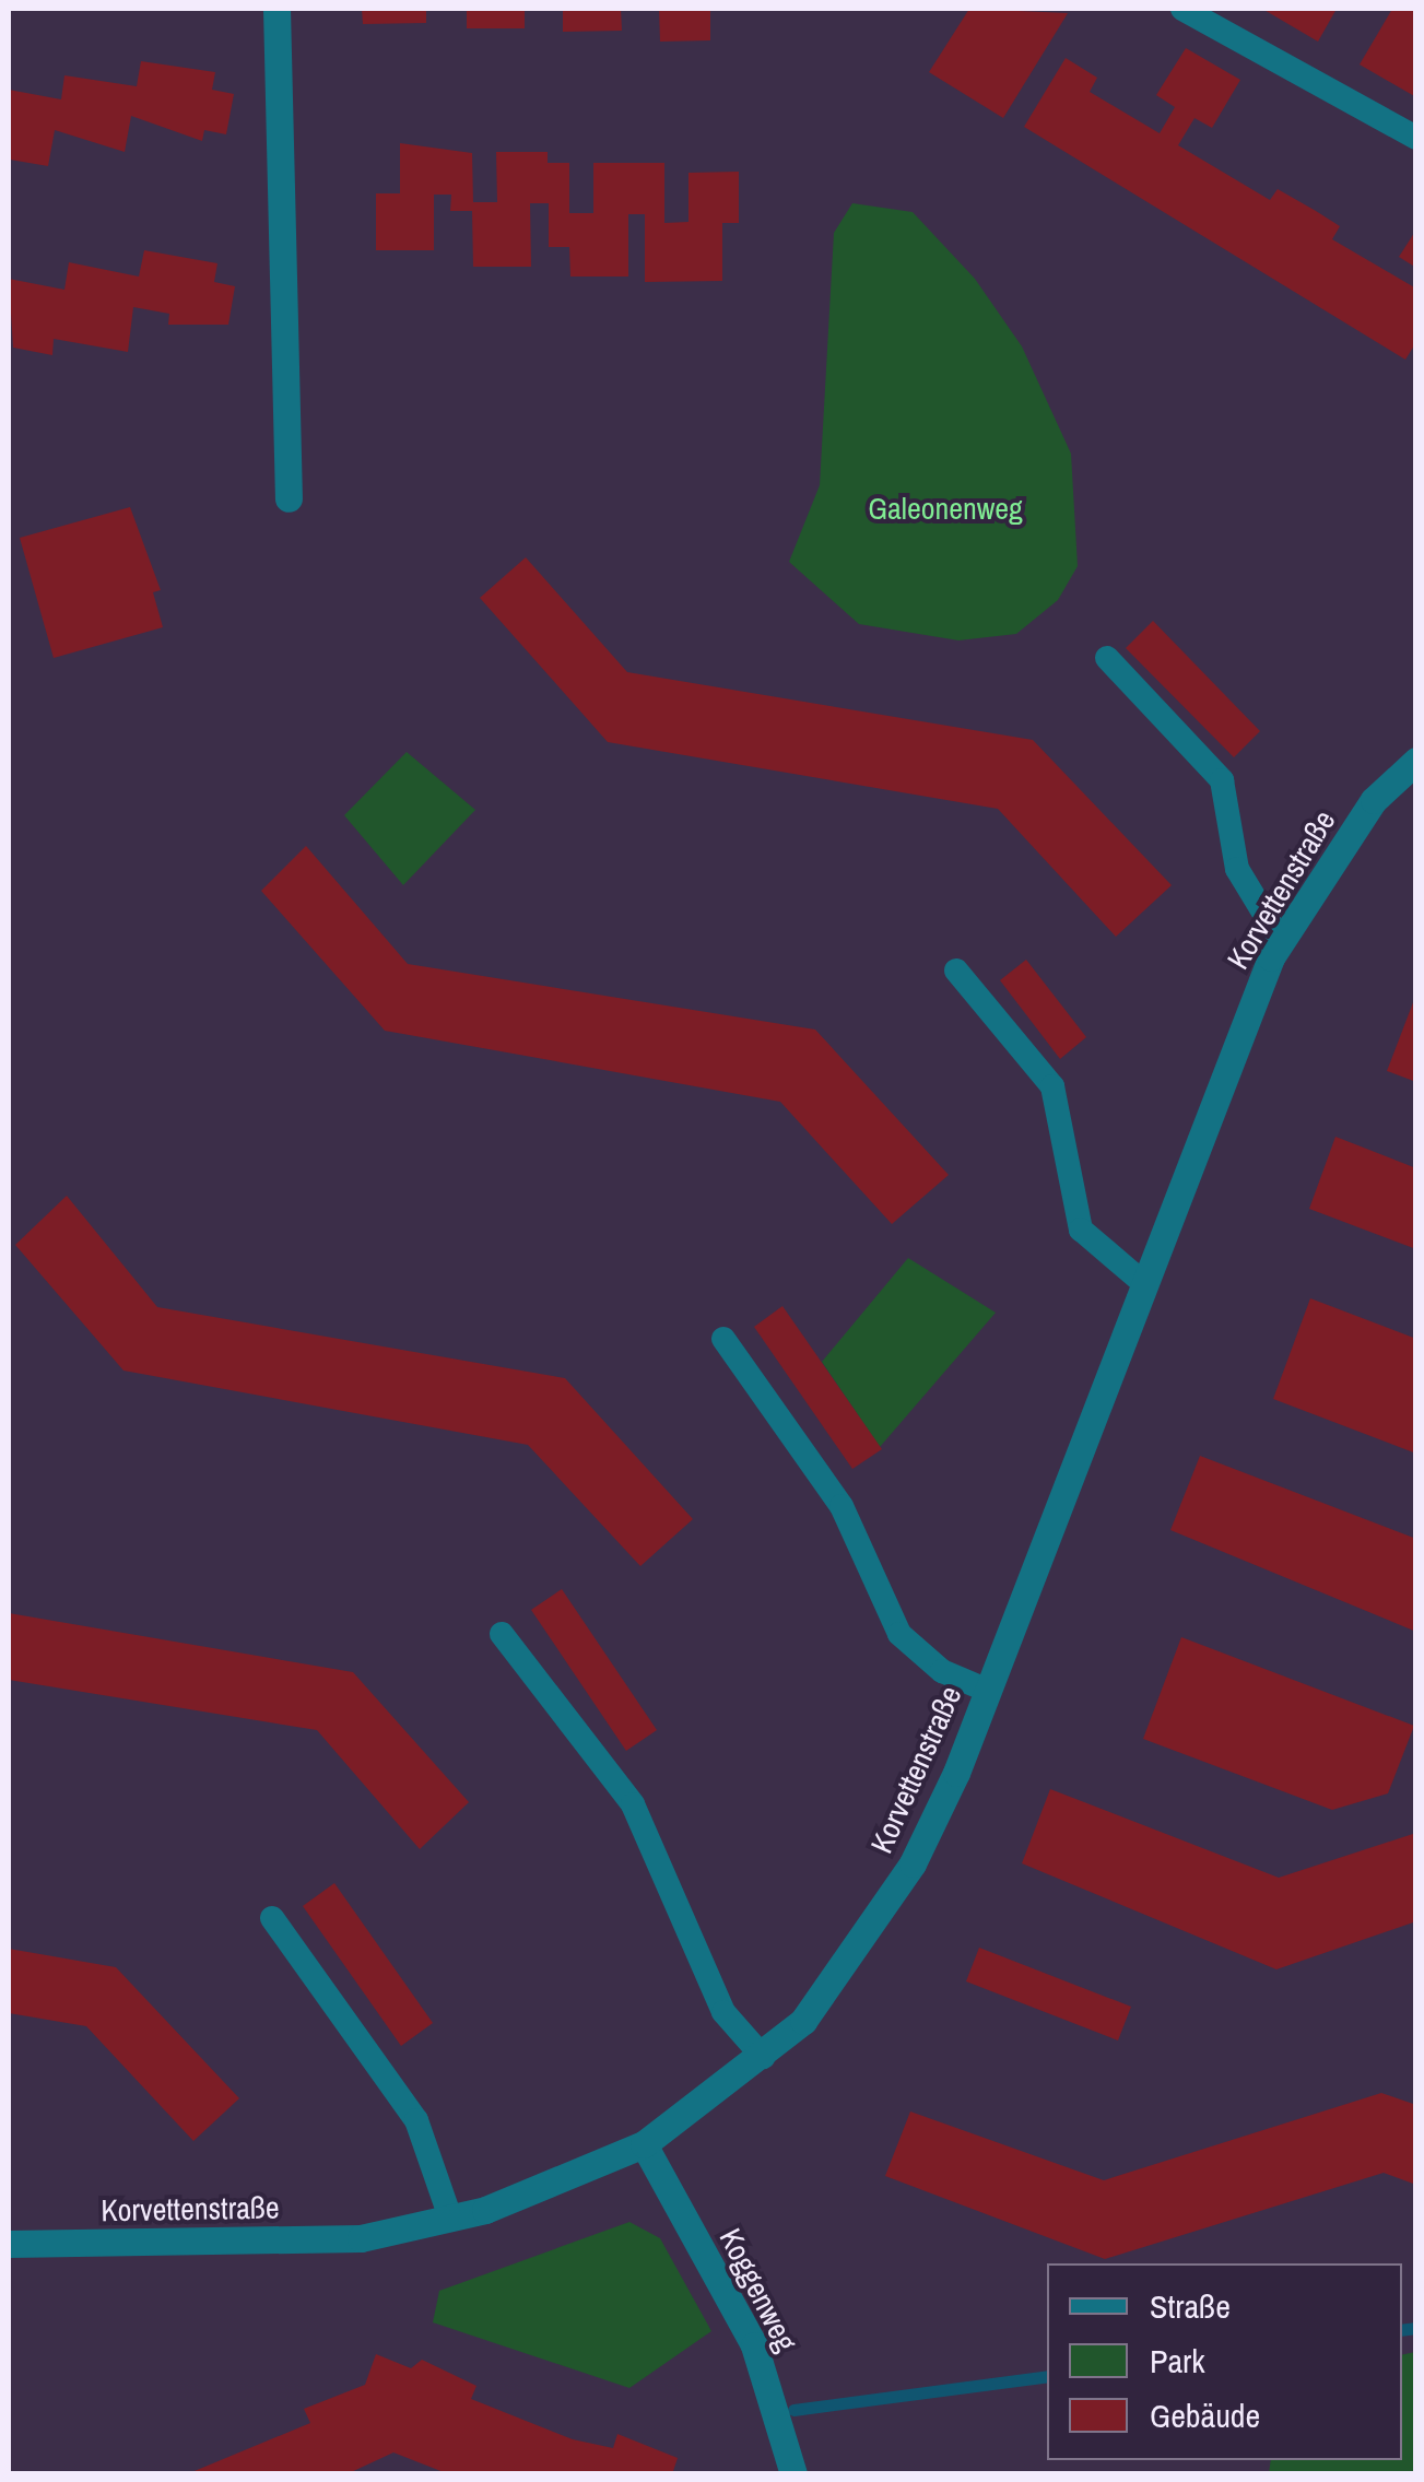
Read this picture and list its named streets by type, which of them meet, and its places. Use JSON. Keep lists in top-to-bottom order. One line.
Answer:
{"streets":{"street":["Korvettenstraße","Koggenweg"]},"crossings":[["Korvettenstraße","Koggenweg"]],"parks":["Galeonenweg"],"legend":["Straße","Park","Gebäude"]}
